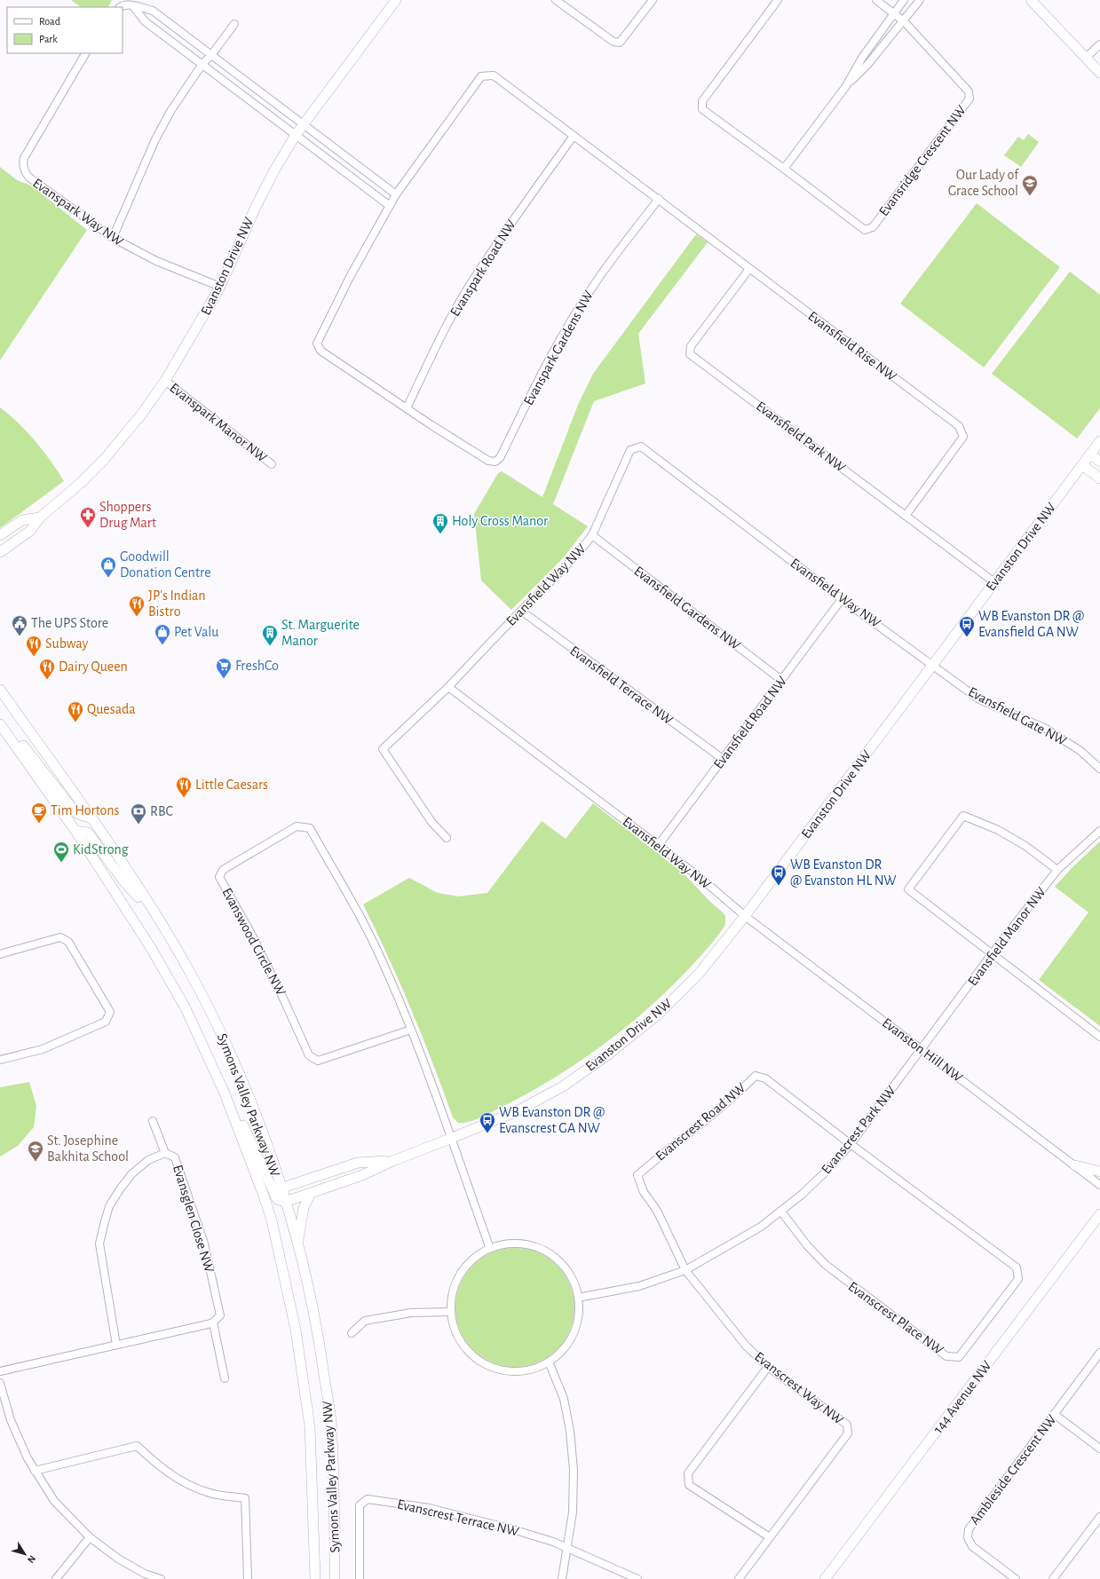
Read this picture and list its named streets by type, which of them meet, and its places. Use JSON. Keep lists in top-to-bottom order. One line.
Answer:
{"streets":{"main road":["Evanston Drive NW","Symons Valley Parkway NW","144 Avenue NW"],"street":["Evansridge Crescent NW","Evanspark Way NW","Evanspark Road NW","Evansfield Rise NW","Evanspark Gardens NW","Evanspark Manor NW","Evansfield Park NW","Evansfield Way NW","Evansfield Gardens NW","Evansfield Terrace NW","Evansfield Gate NW","Evansfield Road NW","Evansfield Manor NW","Evanswood Circle NW","Evanston Hill NW","Evanscrest Road NW","Evanscrest Park NW","Evansglen Close NW","Evanscrest Place NW","Evanscrest Way NW","Ambleside Crescent NW","Evanscrest Terrace NW"]},"crossings":[["Evanspark Way NW","Evanston Drive NW"],["Evanston Drive NW","Evanspark Manor NW"],["Evanston Drive NW","Evansfield Park NW"],["Evanston Drive NW","Evansfield Way NW"],["Evanston Drive NW","Evansfield Gate NW"],["Evanston Drive NW","Evanswood Circle NW"],["Evanston Drive NW","Evanston Hill NW"],["Evanston Drive NW","Symons Valley Parkway NW"],["Evanspark Road NW","Evanspark Gardens NW"],["Evansfield Rise NW","Evanspark Gardens NW"],["Evansfield Rise NW","Evansfield Park NW"],["Evansfield Way NW","Evansfield Gardens NW"],["Evansfield Way NW","Evansfield Terrace NW"],["Evansfield Way NW","Evansfield Gate NW"],["Evansfield Way NW","Evansfield Road NW"],["Evansfield Way NW","Evanston Hill NW"],["Evansfield Gardens NW","Evansfield Road NW"],["Evansfield Terrace NW","Evansfield Road NW"],["Evansfield Manor NW","Evanston Hill NW"],["Evansfield Manor NW","Evanscrest Park NW"],["Evanston Hill NW","Evanscrest Park NW"],["Evanscrest Road NW","Evanscrest Park NW"],["Evanscrest Road NW","Evanscrest Place NW"],["Evanscrest Road NW","Evanscrest Way NW"],["Evanscrest Park NW","Evanscrest Place NW"],["Evanscrest Park NW","Evanscrest Way NW"]],"places":{"school or university":["Our Lady of Grace School","St. Josephine Bakhita School"],"pharmacy":["Shoppers Drug Mart"],"building":["Holy Cross Manor","St. Marguerite Manor"],"shop":["Goodwill Donation Centre","Pet Valu"],"restaurant":["JP's Indian Bistro","Subway","Dairy Queen","Quesada","Little Caesars"],"public building":["The UPS Store"],"bus stop":["WB Evanston DR @ Evansfield GA NW","WB Evanston DR @ Evanston HL NW","WB Evanston DR @ Evanscrest GA NW"],"supermarket":["FreshCo"],"cafe":["Tim Hortons"],"bank":["RBC"],"sports":["KidStrong"]},"legend":["Road","Park"],"north":"bottom right"}
